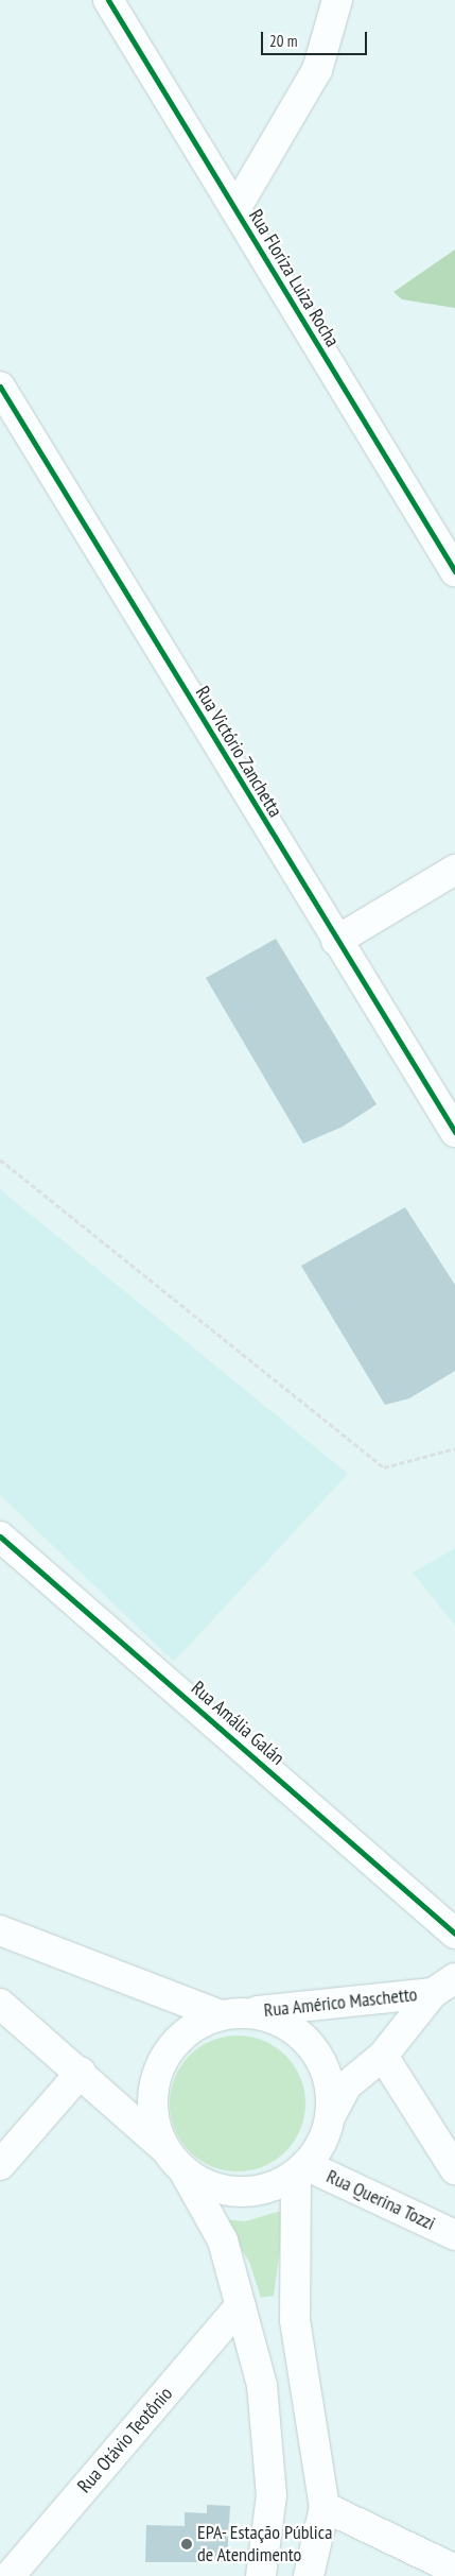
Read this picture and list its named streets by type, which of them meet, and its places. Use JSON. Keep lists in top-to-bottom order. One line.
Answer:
{"streets":{"street":["Rua Floriza Luiza Rocha","Rua Victório Zanchetta","Rua Amália Galán","Rua Américo Maschetto","Rua Querina Tozzi","Rua Otávio Teotônio"]},"crossings":[["Rua Américo Maschetto","Rua Querina Tozzi"]],"places":["EPA- Estação Pública de Atendimento"],"scale_bar":"20 m"}
